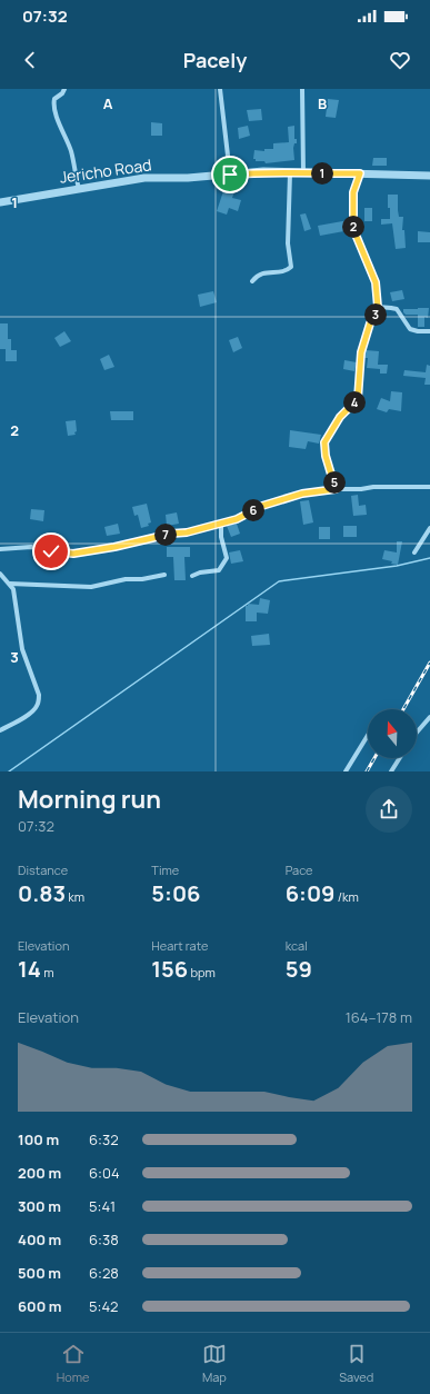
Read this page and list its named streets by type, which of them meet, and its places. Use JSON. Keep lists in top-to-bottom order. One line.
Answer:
{"streets":{"street":["Jericho Road"]},"north":"top","page":{"status":"07:32","header":"Pacely","pins":["1","2","3","4","5","6","7"],"heading":["Morning run","07:32"],"stats":[["Distance","0.83 km"],["Time","5:06"],["Pace","6:09 /km"],["Elevation","14 m"],["Heart rate","156 bpm"],["kcal","59"]],"chart":["Elevation","164–178 m"],"list":[{"name":"100 m","note":"6:32"},{"name":"200 m","note":"6:04"},{"name":"300 m","note":"5:41"},{"name":"400 m","note":"6:38"},{"name":"500 m","note":"6:28"},{"name":"600 m","note":"5:42"}],"tabs":["Home","Map","Saved"]},"grid":{"columns":["A","B"],"rows":["1","2","3"]}}
